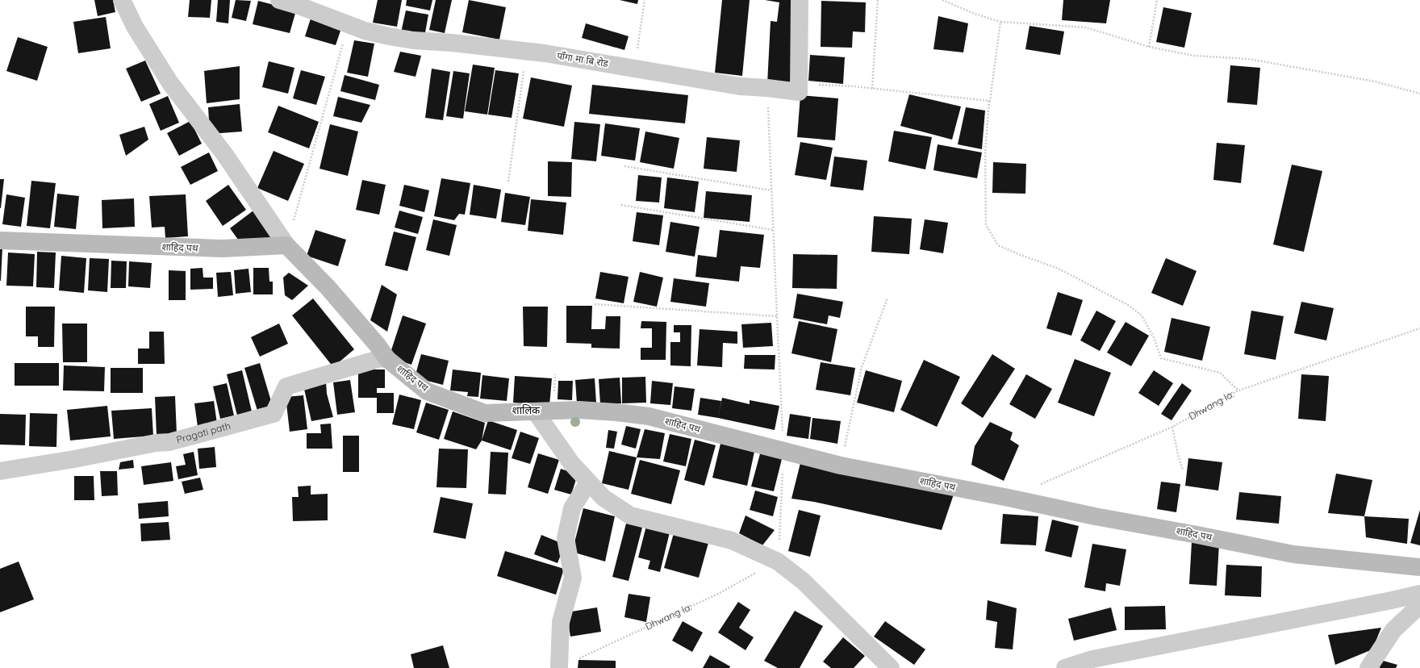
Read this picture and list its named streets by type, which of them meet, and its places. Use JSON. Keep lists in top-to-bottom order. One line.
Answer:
{"streets":{"street":["पाँगा मा बि रोड","शाहिद पथ","Pragati path"],"path":["Dhwang la:"]},"crossings":[["शाहिद पथ","Pragati path"]],"districts":["शालिक"]}
